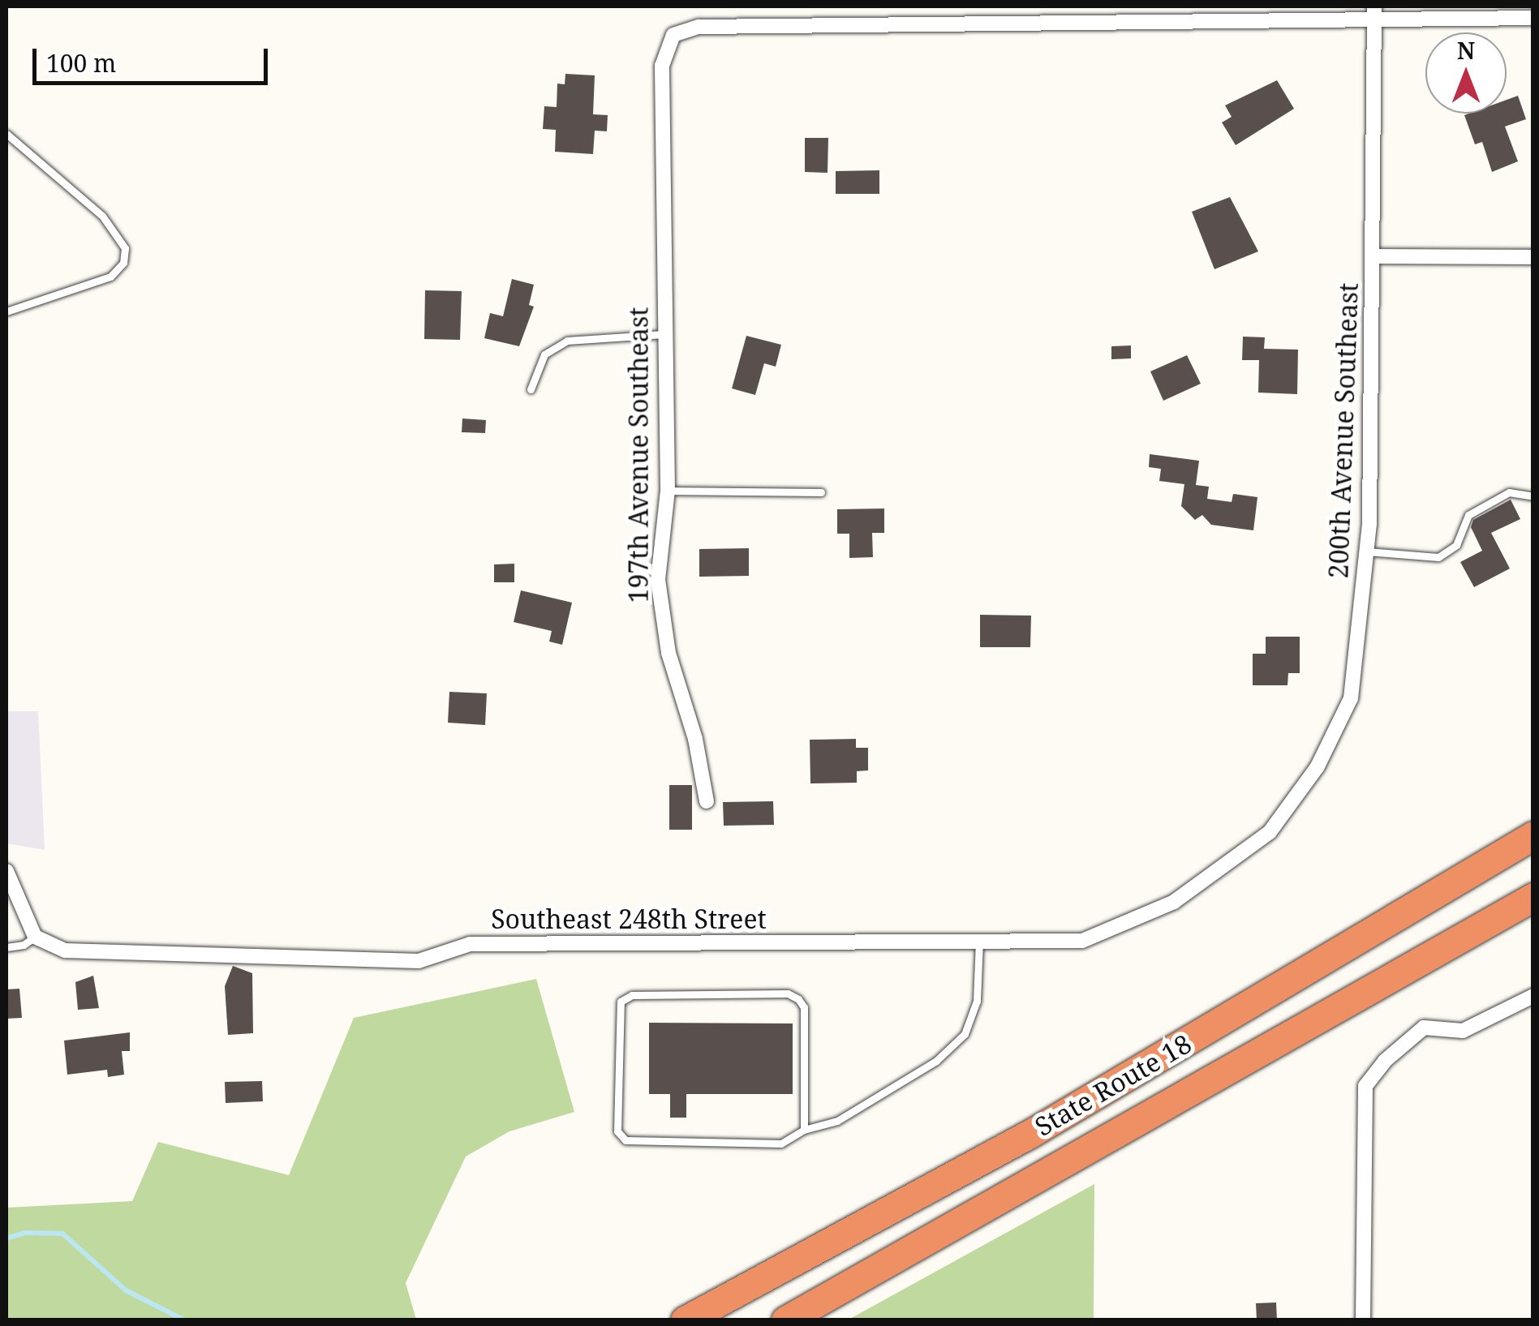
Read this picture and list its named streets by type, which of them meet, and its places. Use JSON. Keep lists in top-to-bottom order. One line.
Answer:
{"streets":{"highway":["State Route 18"],"street":["200th Avenue Southeast","197th Avenue Southeast","Southeast 248th Street"]},"crossings":[["200th Avenue Southeast","197th Avenue Southeast"],["200th Avenue Southeast","Southeast 248th Street"]],"scale_bar":"100 m","north":"top"}
